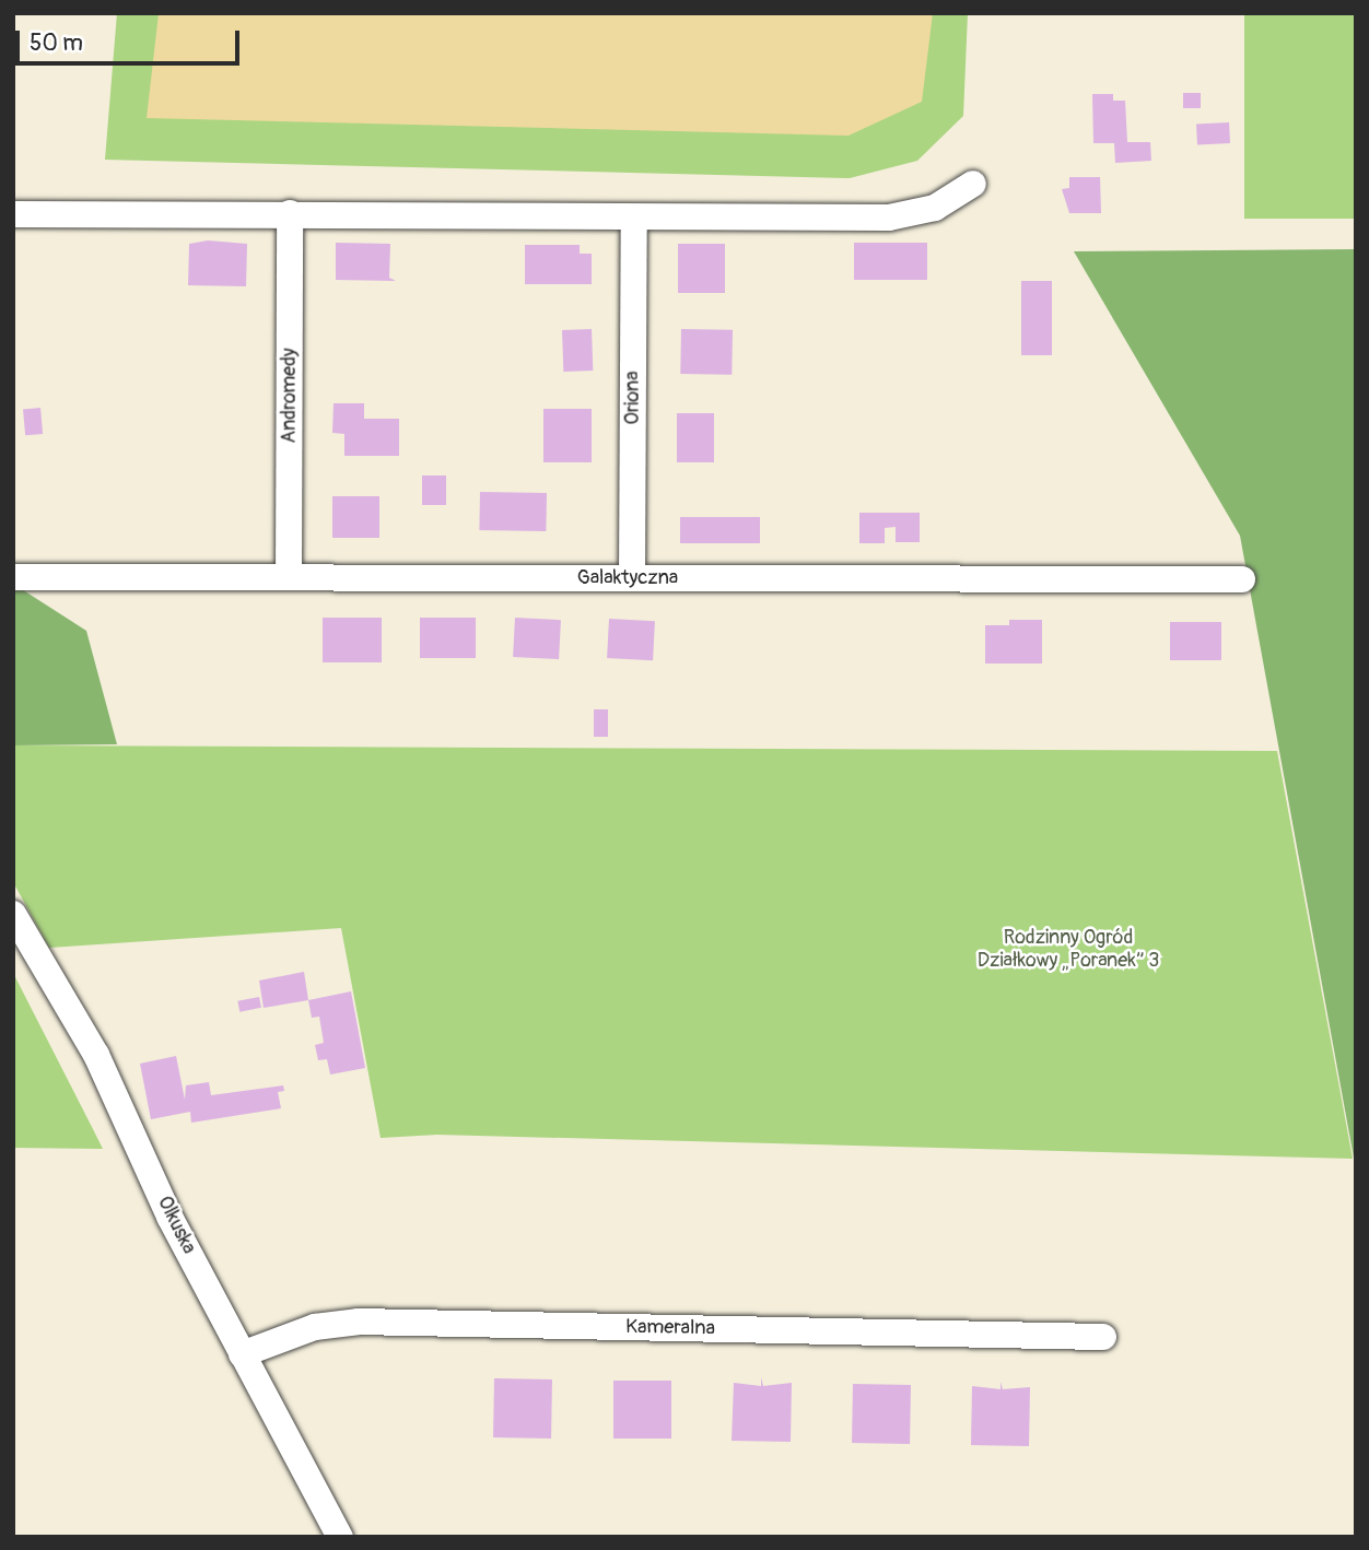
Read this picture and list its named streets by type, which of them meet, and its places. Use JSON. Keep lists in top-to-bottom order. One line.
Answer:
{"streets":{"street":["Andromedy","Oriona","Galaktyczna","Olkuska","Kameralna"]},"crossings":[["Andromedy","Galaktyczna"],["Oriona","Galaktyczna"],["Olkuska","Kameralna"]],"parks":["Rodzinny Ogród Działkowy „Poranek” 3"],"scale_bar":"50 m"}
